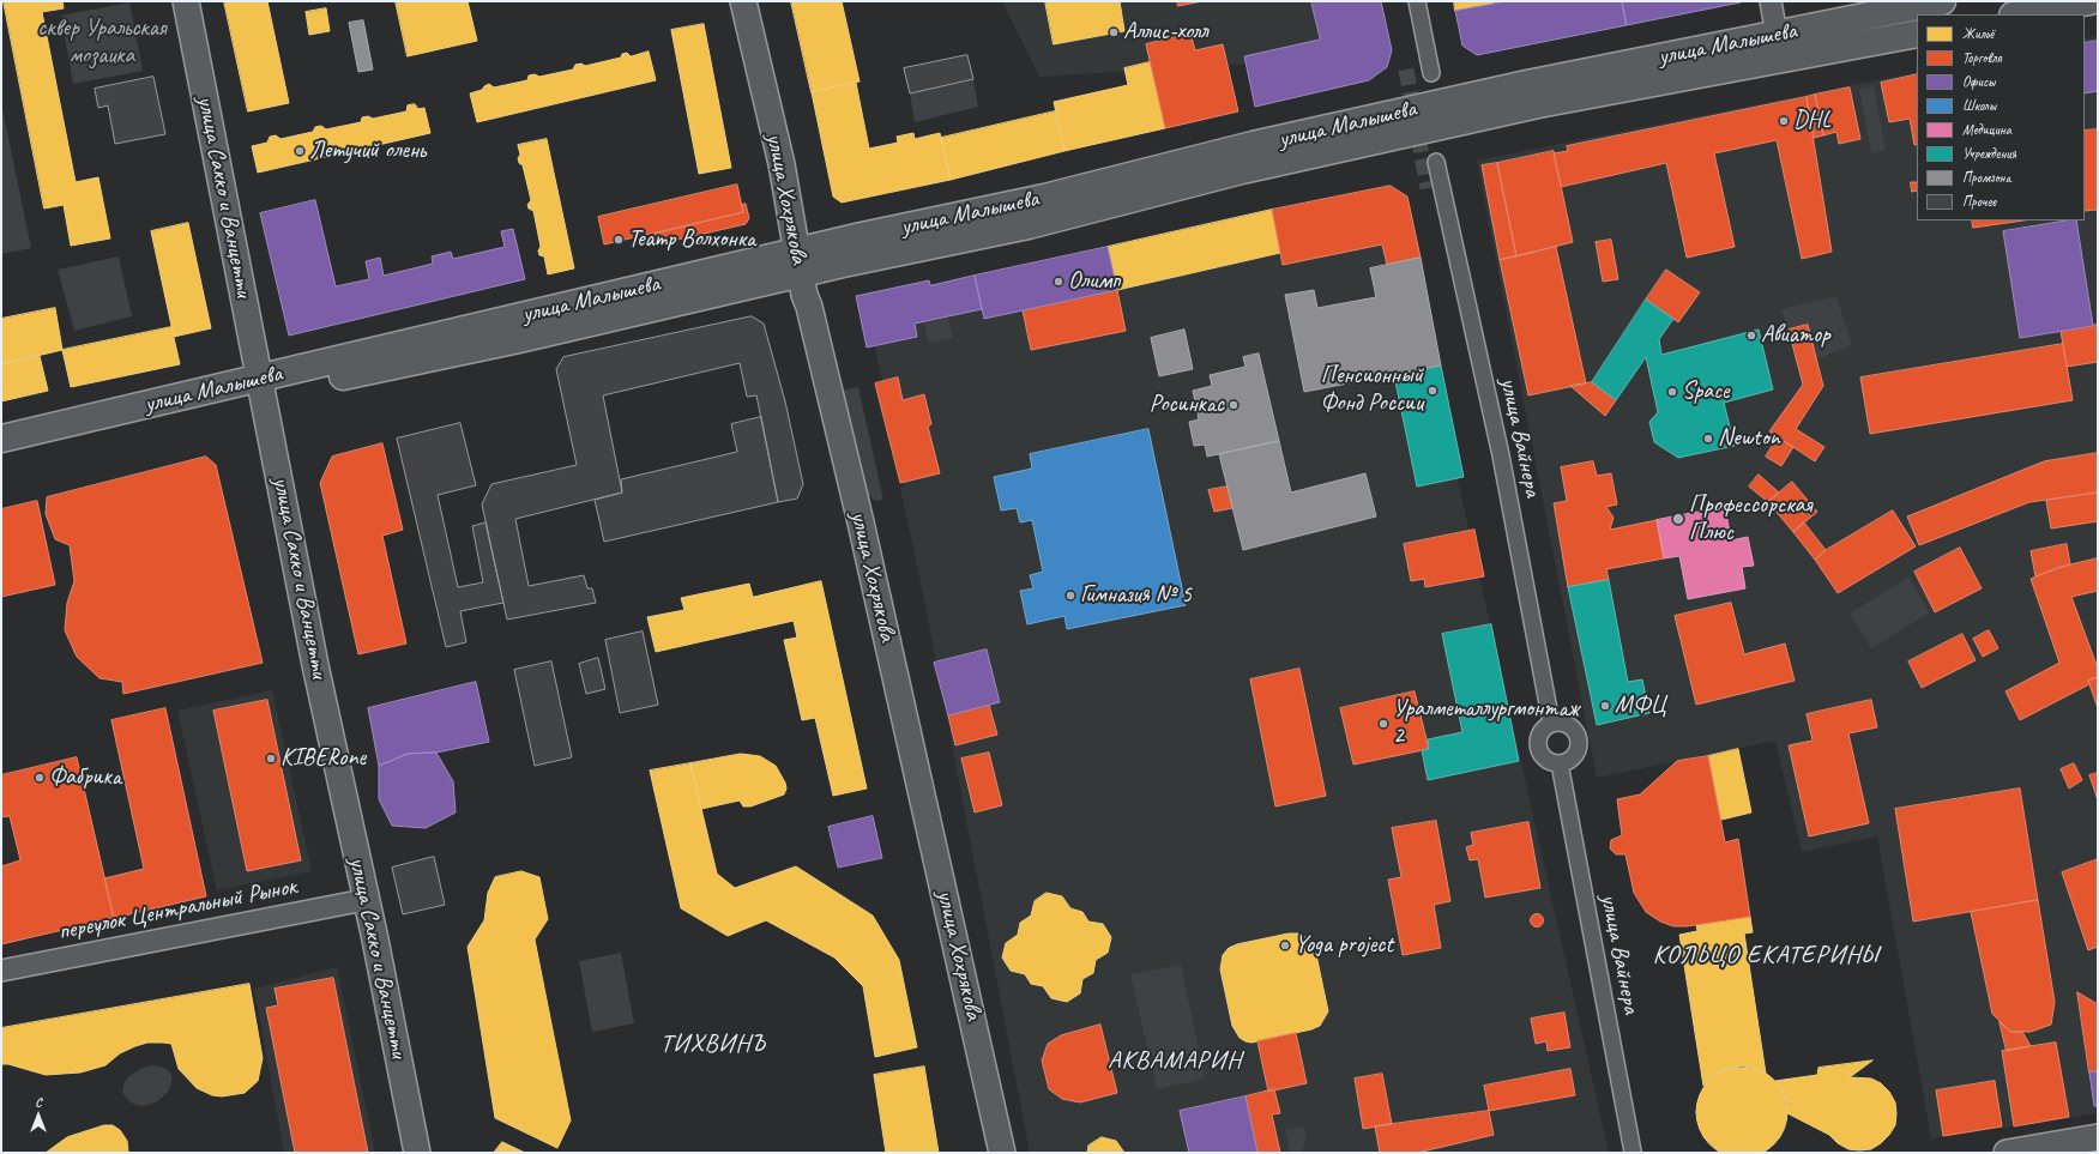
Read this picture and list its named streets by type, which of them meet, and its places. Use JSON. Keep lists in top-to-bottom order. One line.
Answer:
{"streets":{"main road":["улица Малышева"],"street":["улица Сакко и Ванцетти","улица Хохрякова","улица Вайнера","переулок Центральный Рынок"]},"crossings":[["улица Малышева","улица Сакко и Ванцетти"],["улица Малышева","улица Хохрякова"],["улица Сакко и Ванцетти","переулок Центральный Рынок"]],"districts":["КОЛЬЦО ЕКАТЕРИНЫ","ТИХВИНЪ","АКВАМАРИН"],"parks":["сквер Уральская мозаика"],"places":["Аллис-холл","DHL","Летучий олень","Театр Волхонка","Олимп","Авиатор","Пенсионный Фонд России","Space","Росинкас","Newton","Профессорская Плюс","Гимназия № 5","МФЦ","Уралметаллургмонтаж 2","KIBERone","Фабрика","Yoga projeсt"],"legend":["Жильё","Торговля","Офисы","Школы","Медицина","Учреждения","Промзона","Прочее"],"north":"top"}
